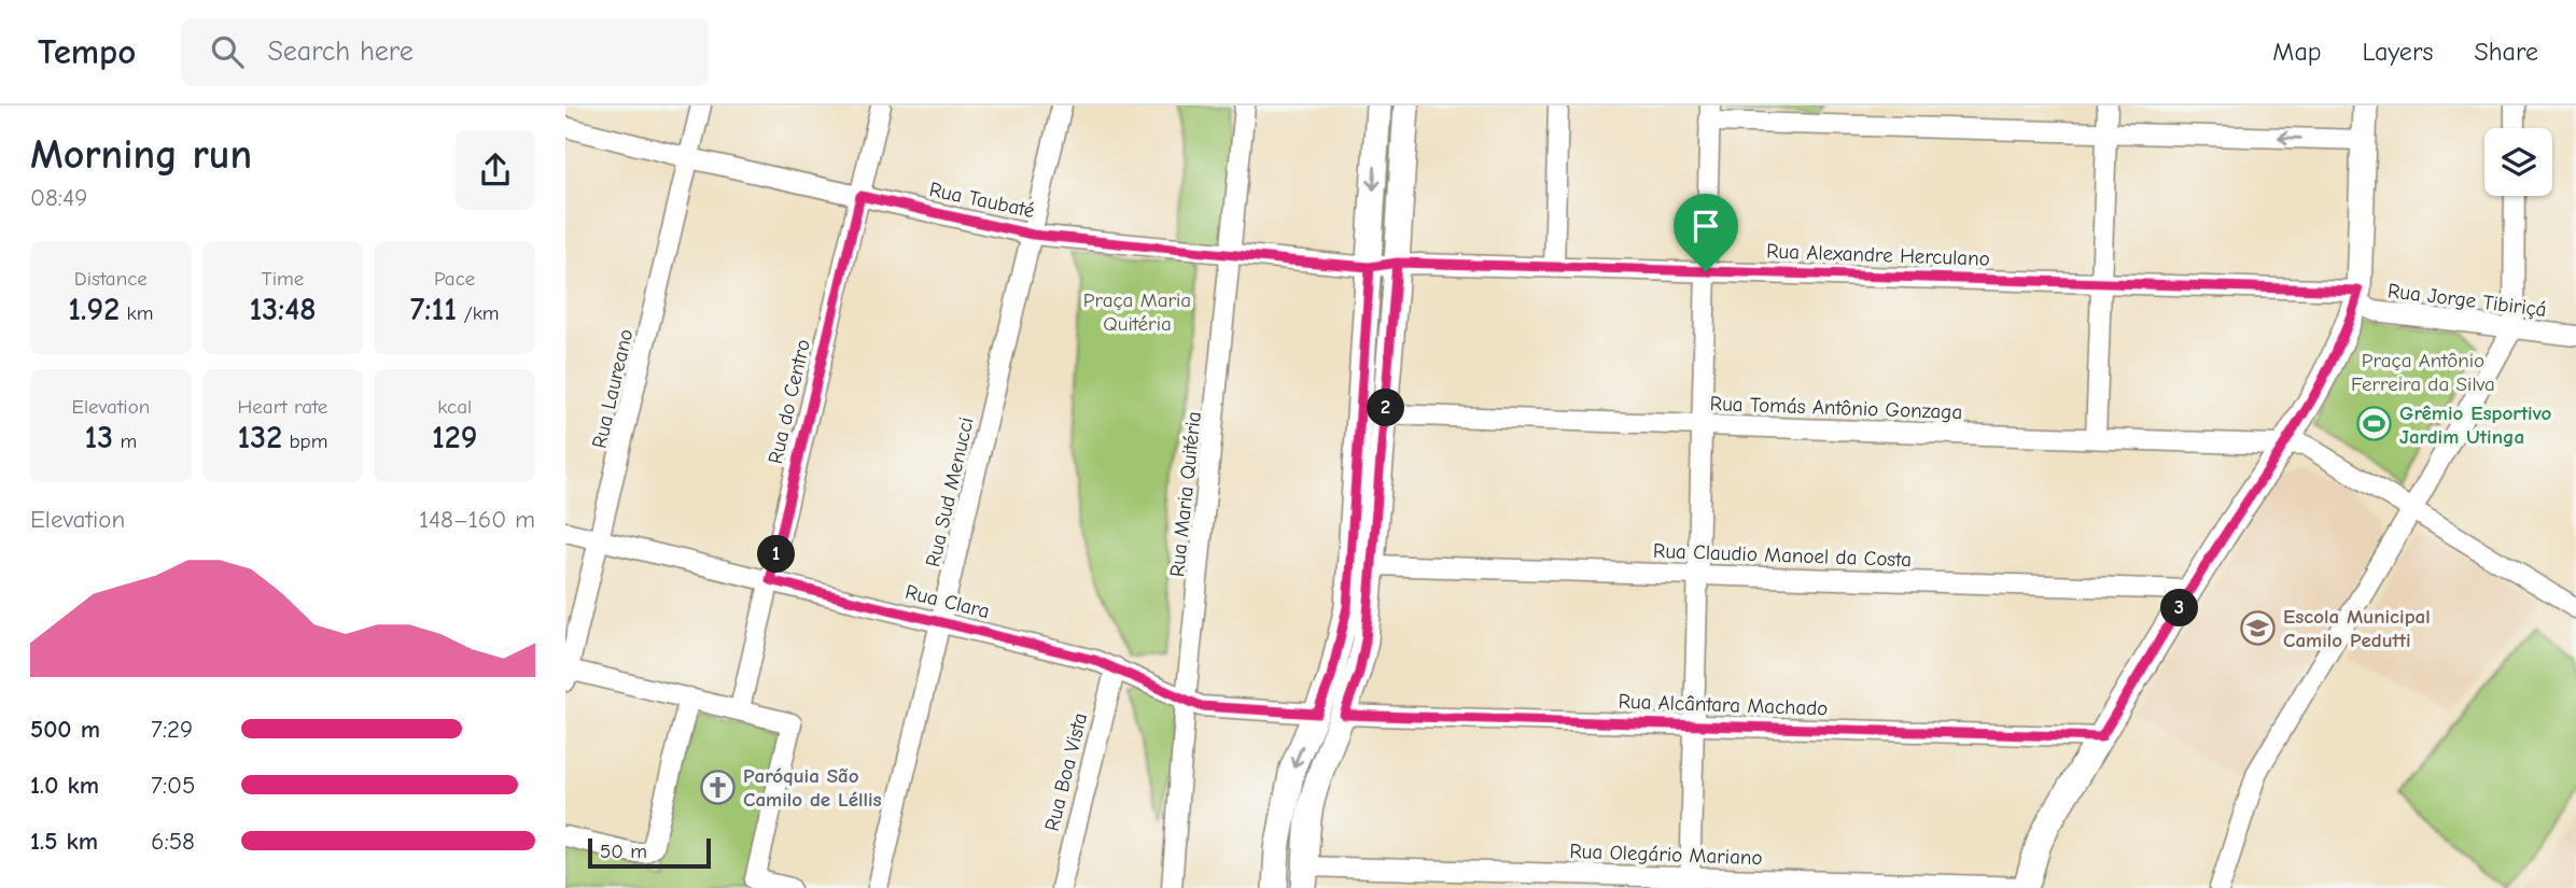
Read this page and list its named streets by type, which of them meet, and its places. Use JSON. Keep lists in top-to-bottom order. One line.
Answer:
{"streets":{"street":["Rua Taubaté","Rua Alexandre Herculano","Rua Jorge Tibiriçá","Rua Laureano","Rua do Centro","Rua Tomás Antônio Gonzaga","Rua Sud Menucci","Rua Maria Quitéria","Rua Claudio Manoel da Costa","Rua Clara","Rua Alcântara Machado","Rua Boa Vista","Rua Olegário Mariano"]},"crossings":[["Rua Taubaté","Rua Alexandre Herculano"],["Rua Taubaté","Rua Laureano"],["Rua Taubaté","Rua do Centro"],["Rua Taubaté","Rua Sud Menucci"],["Rua Taubaté","Rua Maria Quitéria"],["Rua Alexandre Herculano","Rua Jorge Tibiriçá"],["Rua Laureano","Rua Clara"],["Rua do Centro","Rua Clara"],["Rua Sud Menucci","Rua Clara"],["Rua Maria Quitéria","Rua Clara"],["Rua Clara","Rua Boa Vista"]],"parks":["Praça Maria Quitéria","Praça Antônio Ferreira da Silva"],"places":{"sports":["Grêmio Esportivo Jardim Utinga"],"school or university":["Escola Municipal Camilo Pedutti"],"church":["Paróquia São Camilo de Léllis"]},"scale_bar":"50 m","page":{"header":"Tempo","search":"Search here","nav":["Map","Layers","Share"],"heading":["Morning run","08:49"],"stats":[["Distance","1.92 km"],["Time","13:48"],["Pace","7:11 /km"],["Elevation","13 m"],["Heart rate","132 bpm"],["kcal","129"]],"pins":["2","1","3"],"chart":["Elevation","148–160 m"],"list":[{"name":"500 m","note":"7:29"},{"name":"1.0 km","note":"7:05"},{"name":"1.5 km","note":"6:58"}],"scale":"50 m"}}
